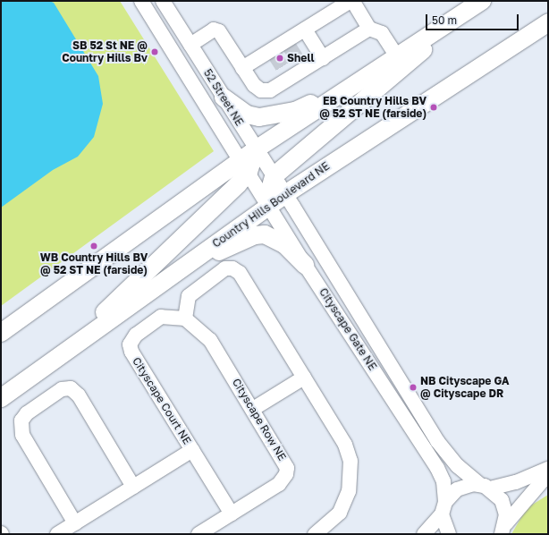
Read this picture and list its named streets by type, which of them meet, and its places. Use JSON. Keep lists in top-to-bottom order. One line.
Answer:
{"streets":{"main road":["Country Hills Boulevard NE"],"street":["52 Street NE","Cityscape Gate NE","Cityscape Court NE","Cityscape Row NE"]},"crossings":[["52 Street NE","Country Hills Boulevard NE"],["52 Street NE","Cityscape Gate NE"],["Country Hills Boulevard NE","Cityscape Gate NE"],["Cityscape Court NE","Cityscape Row NE"]],"places":["SB 52 St NE @ Country Hills Bv","Shell","EB Country Hills BV @ 52 ST NE (farside)","WB Country Hills BV @ 52 ST NE (farside)","NB Cityscape GA @ Cityscape DR"],"scale_bar":"50 m"}
